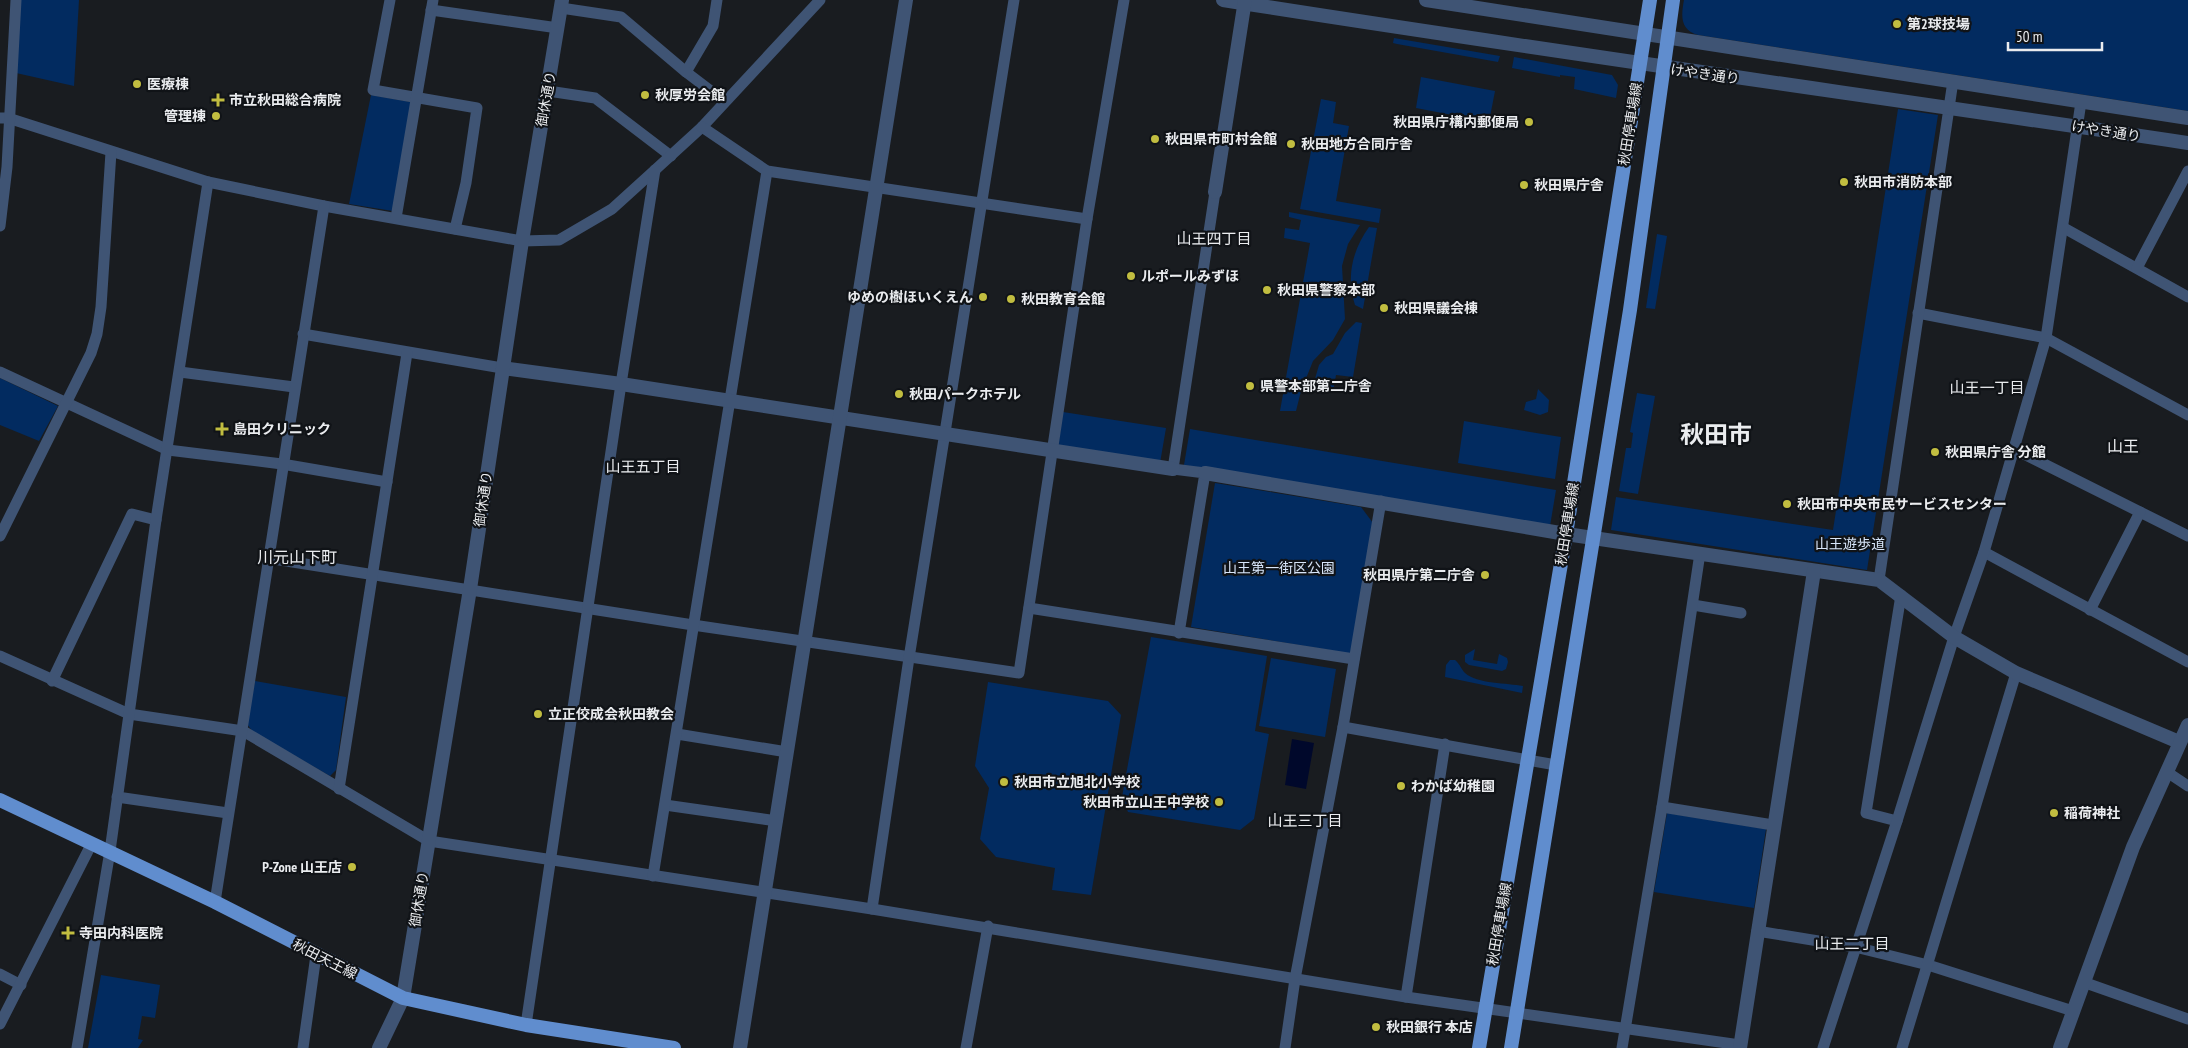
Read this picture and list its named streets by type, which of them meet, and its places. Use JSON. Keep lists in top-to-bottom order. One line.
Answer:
{"streets":{"main road":["秋田停車場線","秋田天王線"],"street":["けやき通り","御休通り"]},"crossings":[["けやき通り","秋田停車場線"],["御休通り","秋田天王線"]],"districts":["山王四丁目","山王一丁目","秋田市","山王","山王五丁目","川元山下町","山王三丁目","山王二丁目"],"parks":["山王遊歩道","山王第一街区公園"],"places":{"other":["第2球技場","医療棟","秋厚労会館","管理棟","秋田県庁構内郵便局","秋田県市町村会館","秋田地方合同庁舎","秋田市消防本部","秋田県庁舎","ルポールみずほ","秋田県警察本部","ゆめの樹ほいくえん","秋田教育会館","秋田県議会棟","県警本部第二庁舎","秋田パークホテル","秋田県庁舎 分館","秋田市中央市民サービスセンター","秋田県庁第二庁舎","立正佼成会秋田教会","秋田市立旭北小学校","わかば幼稚園","秋田市立山王中学校","稲荷神社","P-Zone 山王店","秋田銀行 本店"],"health":["市立秋田総合病院","島田クリニック","寺田内科医院"]},"scale_bar":"50 m"}
